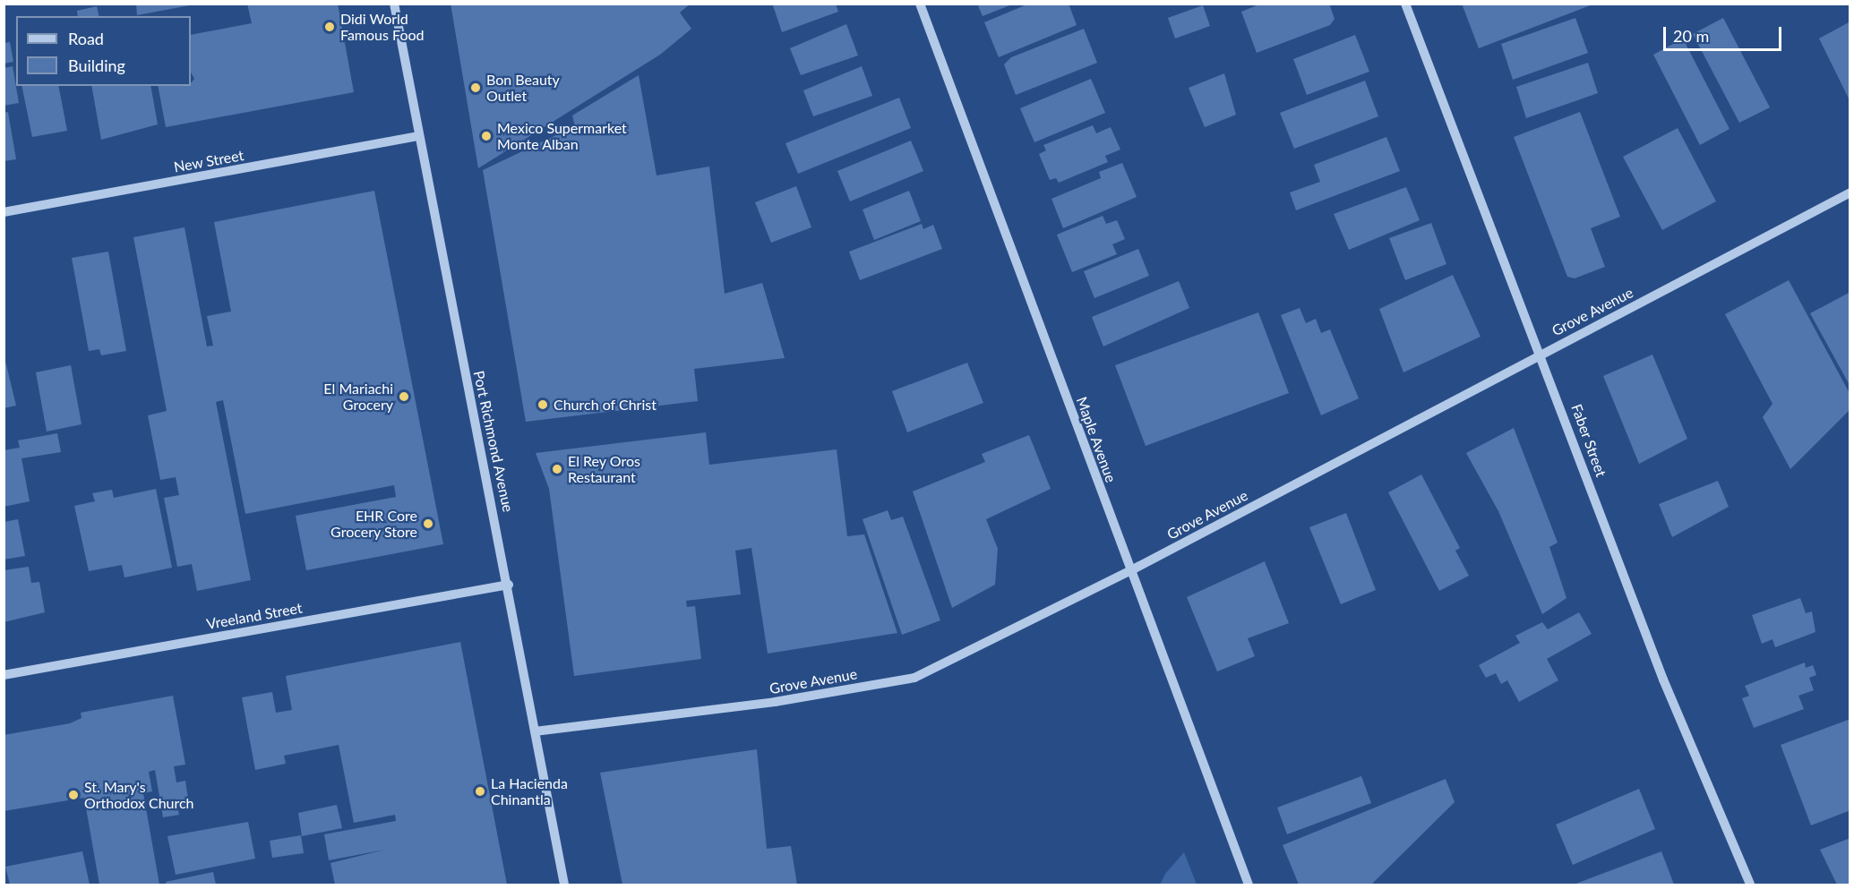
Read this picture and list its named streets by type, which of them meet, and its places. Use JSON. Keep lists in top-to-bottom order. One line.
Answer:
{"streets":{"street":["New Street","Grove Avenue","Maple Avenue","Faber Street","Port Richmond Avenue","Vreeland Street"]},"crossings":[["New Street","Port Richmond Avenue"],["Grove Avenue","Maple Avenue"],["Grove Avenue","Faber Street"],["Grove Avenue","Port Richmond Avenue"],["Port Richmond Avenue","Vreeland Street"]],"places":["Didi World Famous Food","Bon Beauty Outlet","Mexico Supermarket Monte Alban","El Mariachi Grocery","Church of Christ","El Rey Oros Restaurant","EHR Core Grocery Store","La Hacienda Chinantla","St. Mary's Orthodox Church"],"legend":["Road","Building"],"scale_bar":"20 m"}
